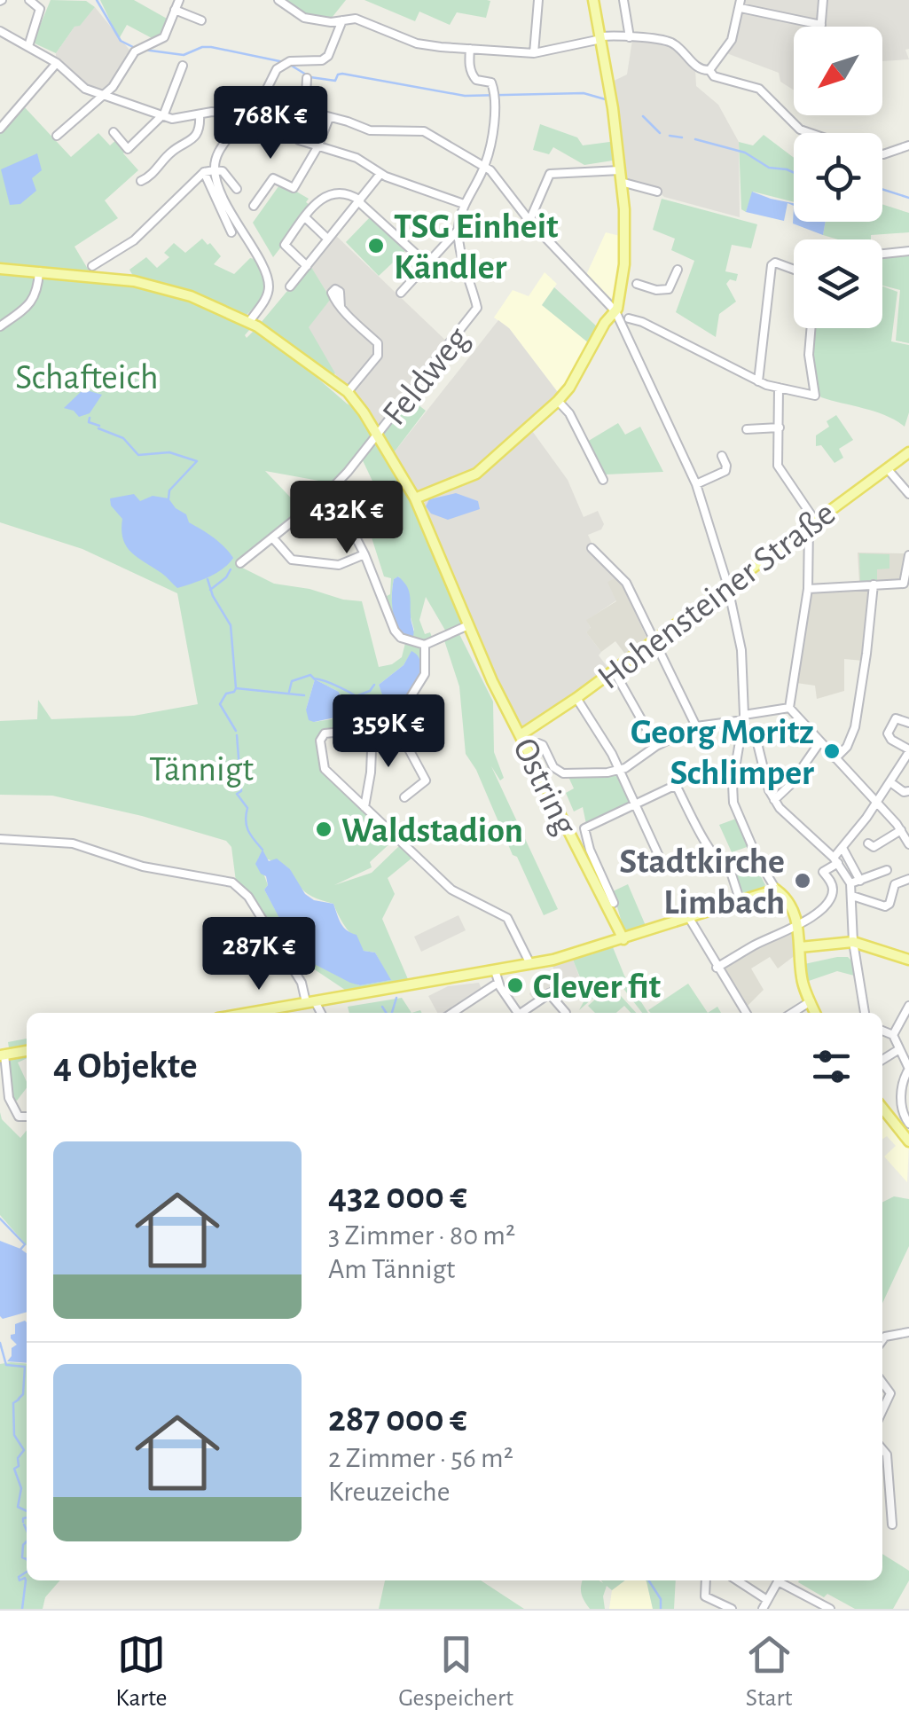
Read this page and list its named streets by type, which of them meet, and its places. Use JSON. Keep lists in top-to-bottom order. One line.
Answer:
{"streets":{"main road":["Hohensteiner Straße","Ostring"],"street":["Feldweg"]},"crossings":[["Feldweg","Ostring"],["Hohensteiner Straße","Ostring"]],"parks":["Schafteich","Tännigt"],"places":["TSG Einheit Kändler","Georg Moritz Schlimper","Waldstadion","Stadtkirche Limbach","Clever fit"],"north":"bottom left","page":{"price":["768K €","432K €","359K €","287K €"],"heading":"4 Objekte","list":[{"name":"432 000 €","note":"3 Zimmer · 80 m² · Am Tännigt"},{"name":"287 000 €","note":"2 Zimmer · 56 m² · Kreuzeiche"}],"tabs":["Karte","Gespeichert","Start"]}}
